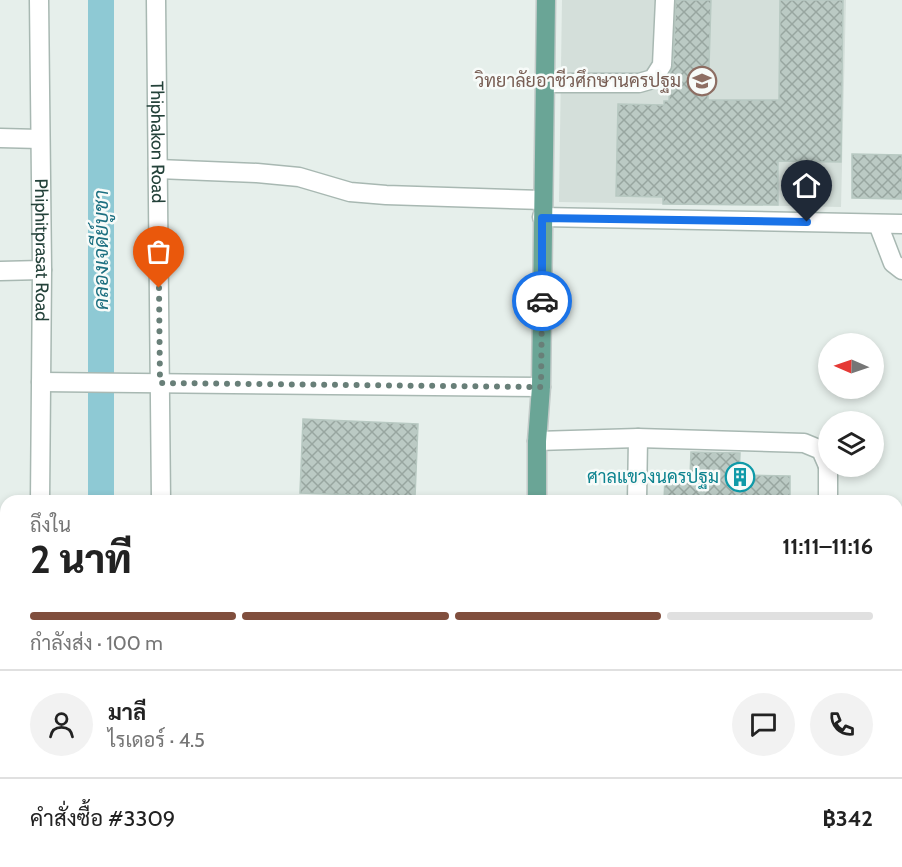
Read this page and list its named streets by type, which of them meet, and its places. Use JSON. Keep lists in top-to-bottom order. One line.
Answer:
{"streets":{"street":["Thiphakon Road","Phiphitprasat Road"]},"water":["คลองเจดีย์บูชา"],"places":{"school or university":["วิทยาลัยอาชีวศึกษานครปฐม"],"building":["ศาลแขวงนครปฐม"]},"north":"left","page":{"heading":["2 นาที","ถึงใน","11:11–11:16"],"panel":["มาลี","ไรเดอร์ · 4.5","คำสั่งซื้อ #3309","฿342"],"bar":"กำลังส่ง · 100 m"}}
